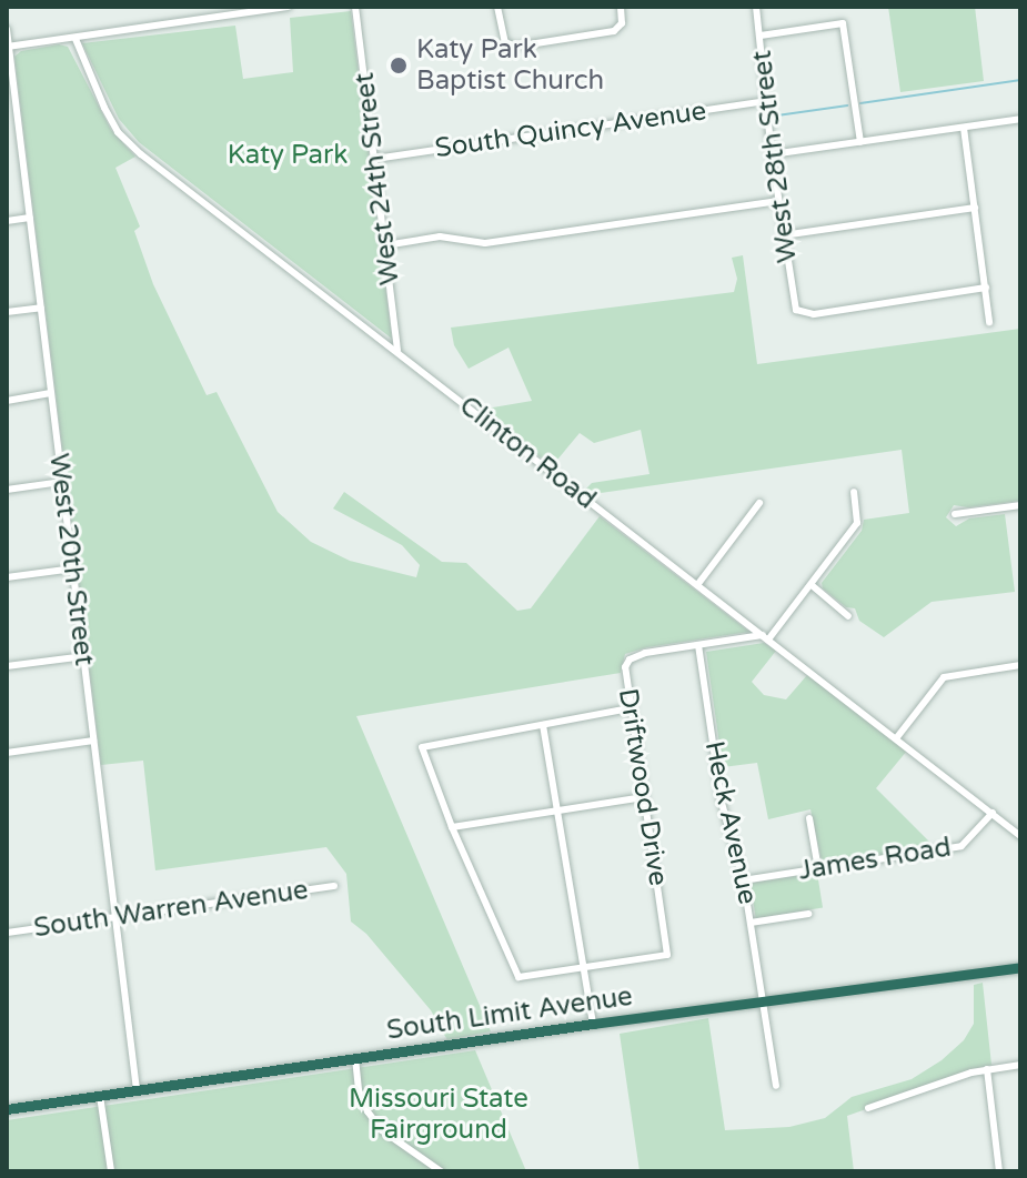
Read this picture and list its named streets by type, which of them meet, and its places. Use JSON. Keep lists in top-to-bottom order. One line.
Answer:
{"streets":{"highway":["South Limit Avenue"],"street":["South Quincy Avenue","West 28th Street","West 24th Street","Clinton Road","West 20th Street","Driftwood Drive","Heck Avenue","James Road","South Warren Avenue"]},"crossings":[["South Quincy Avenue","West 28th Street"],["South Quincy Avenue","West 24th Street"],["West 24th Street","Clinton Road"],["Clinton Road","James Road"],["West 20th Street","South Warren Avenue"],["West 20th Street","South Limit Avenue"],["Driftwood Drive","Heck Avenue"],["Heck Avenue","James Road"],["Heck Avenue","South Limit Avenue"]],"parks":["Katy Park","Missouri State Fairground"],"places":["Katy Park Baptist Church"]}
